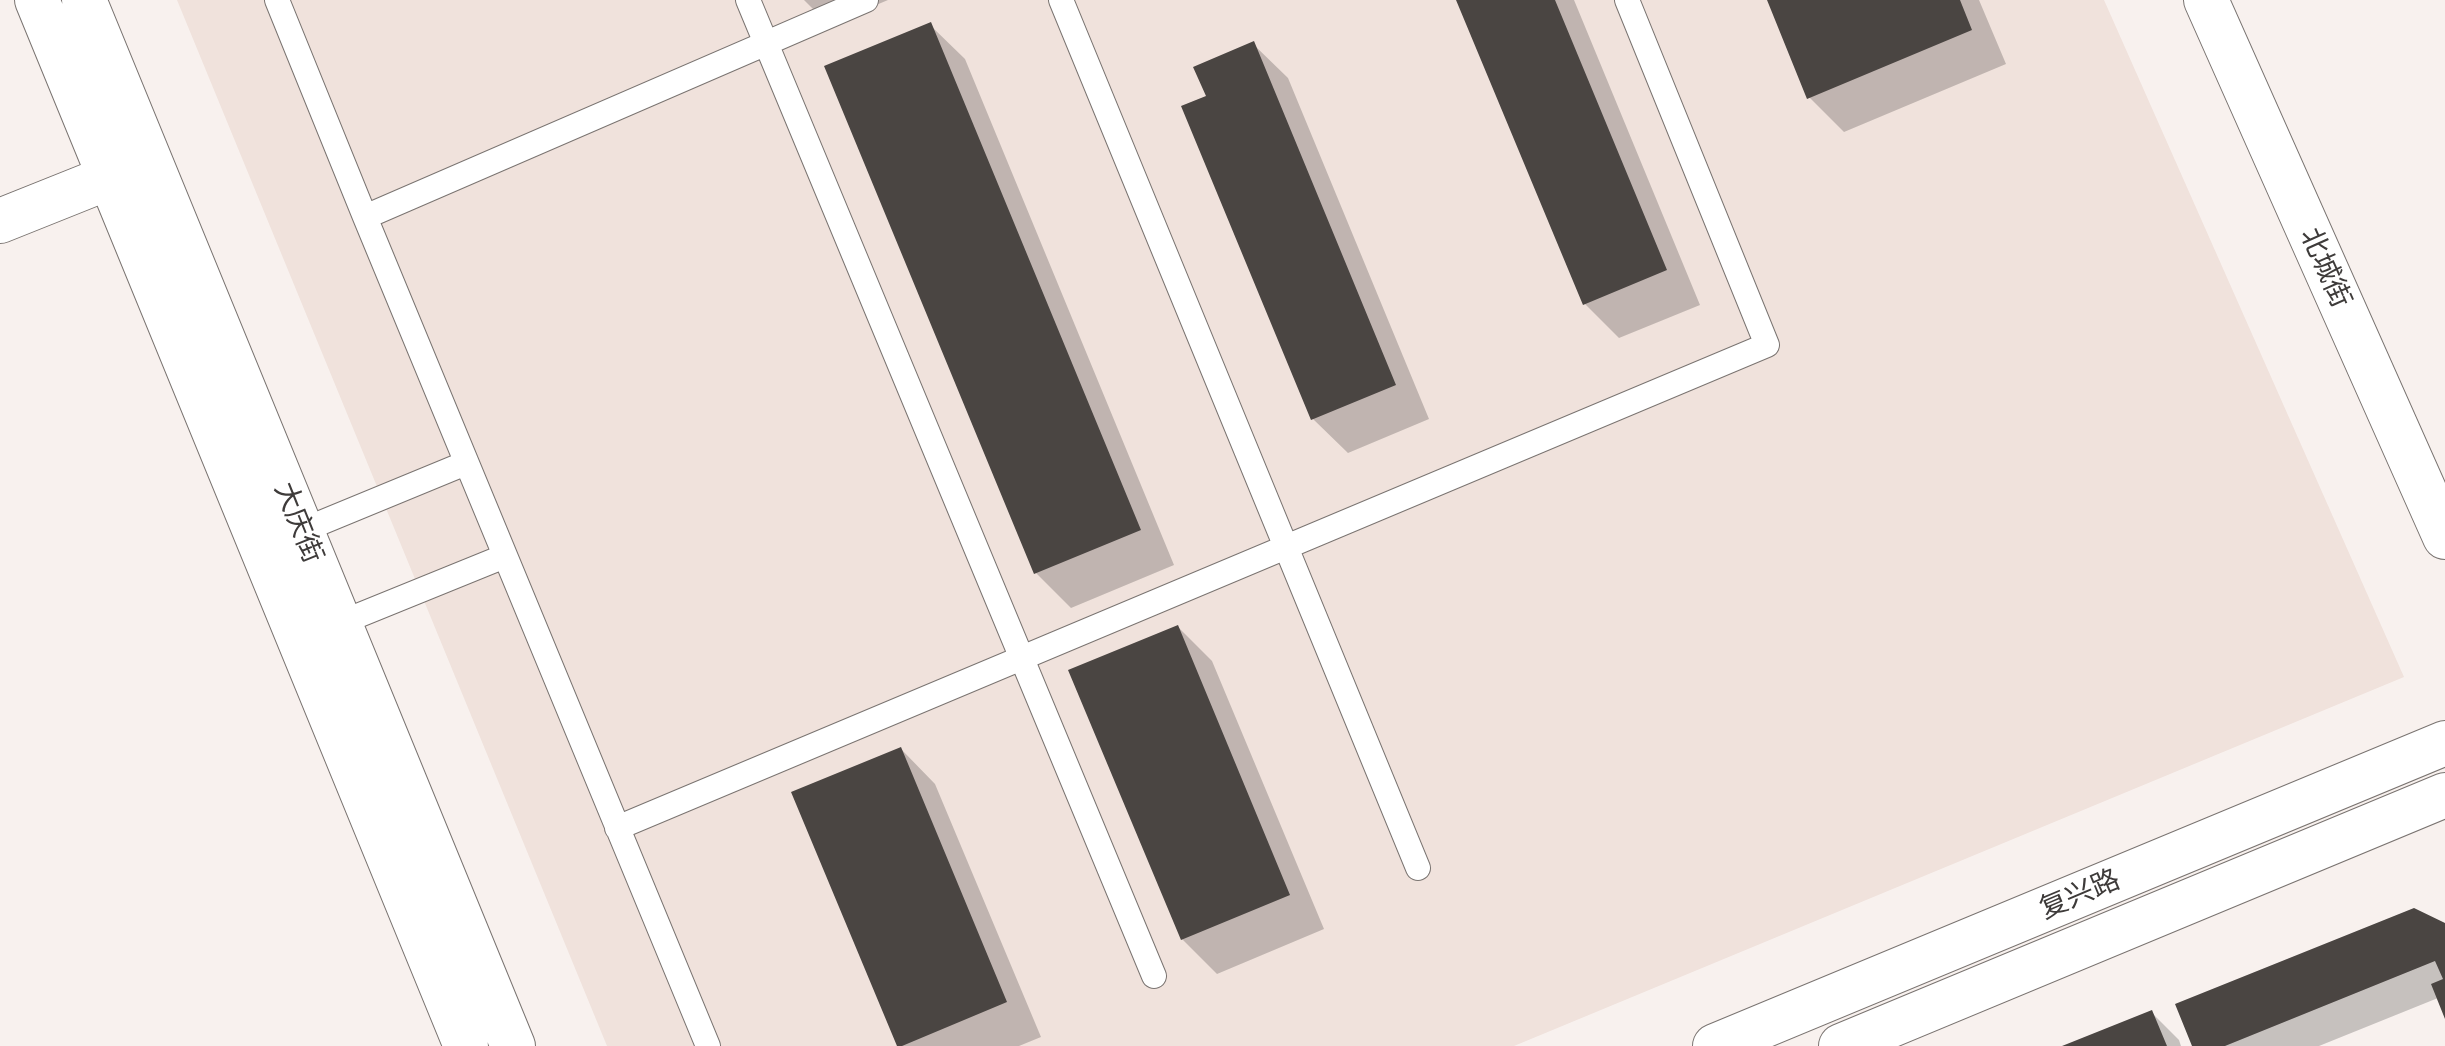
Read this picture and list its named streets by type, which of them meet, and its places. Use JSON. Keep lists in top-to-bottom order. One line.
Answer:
{"streets":{"street":["北城街","大庆街","复兴路"]}}
